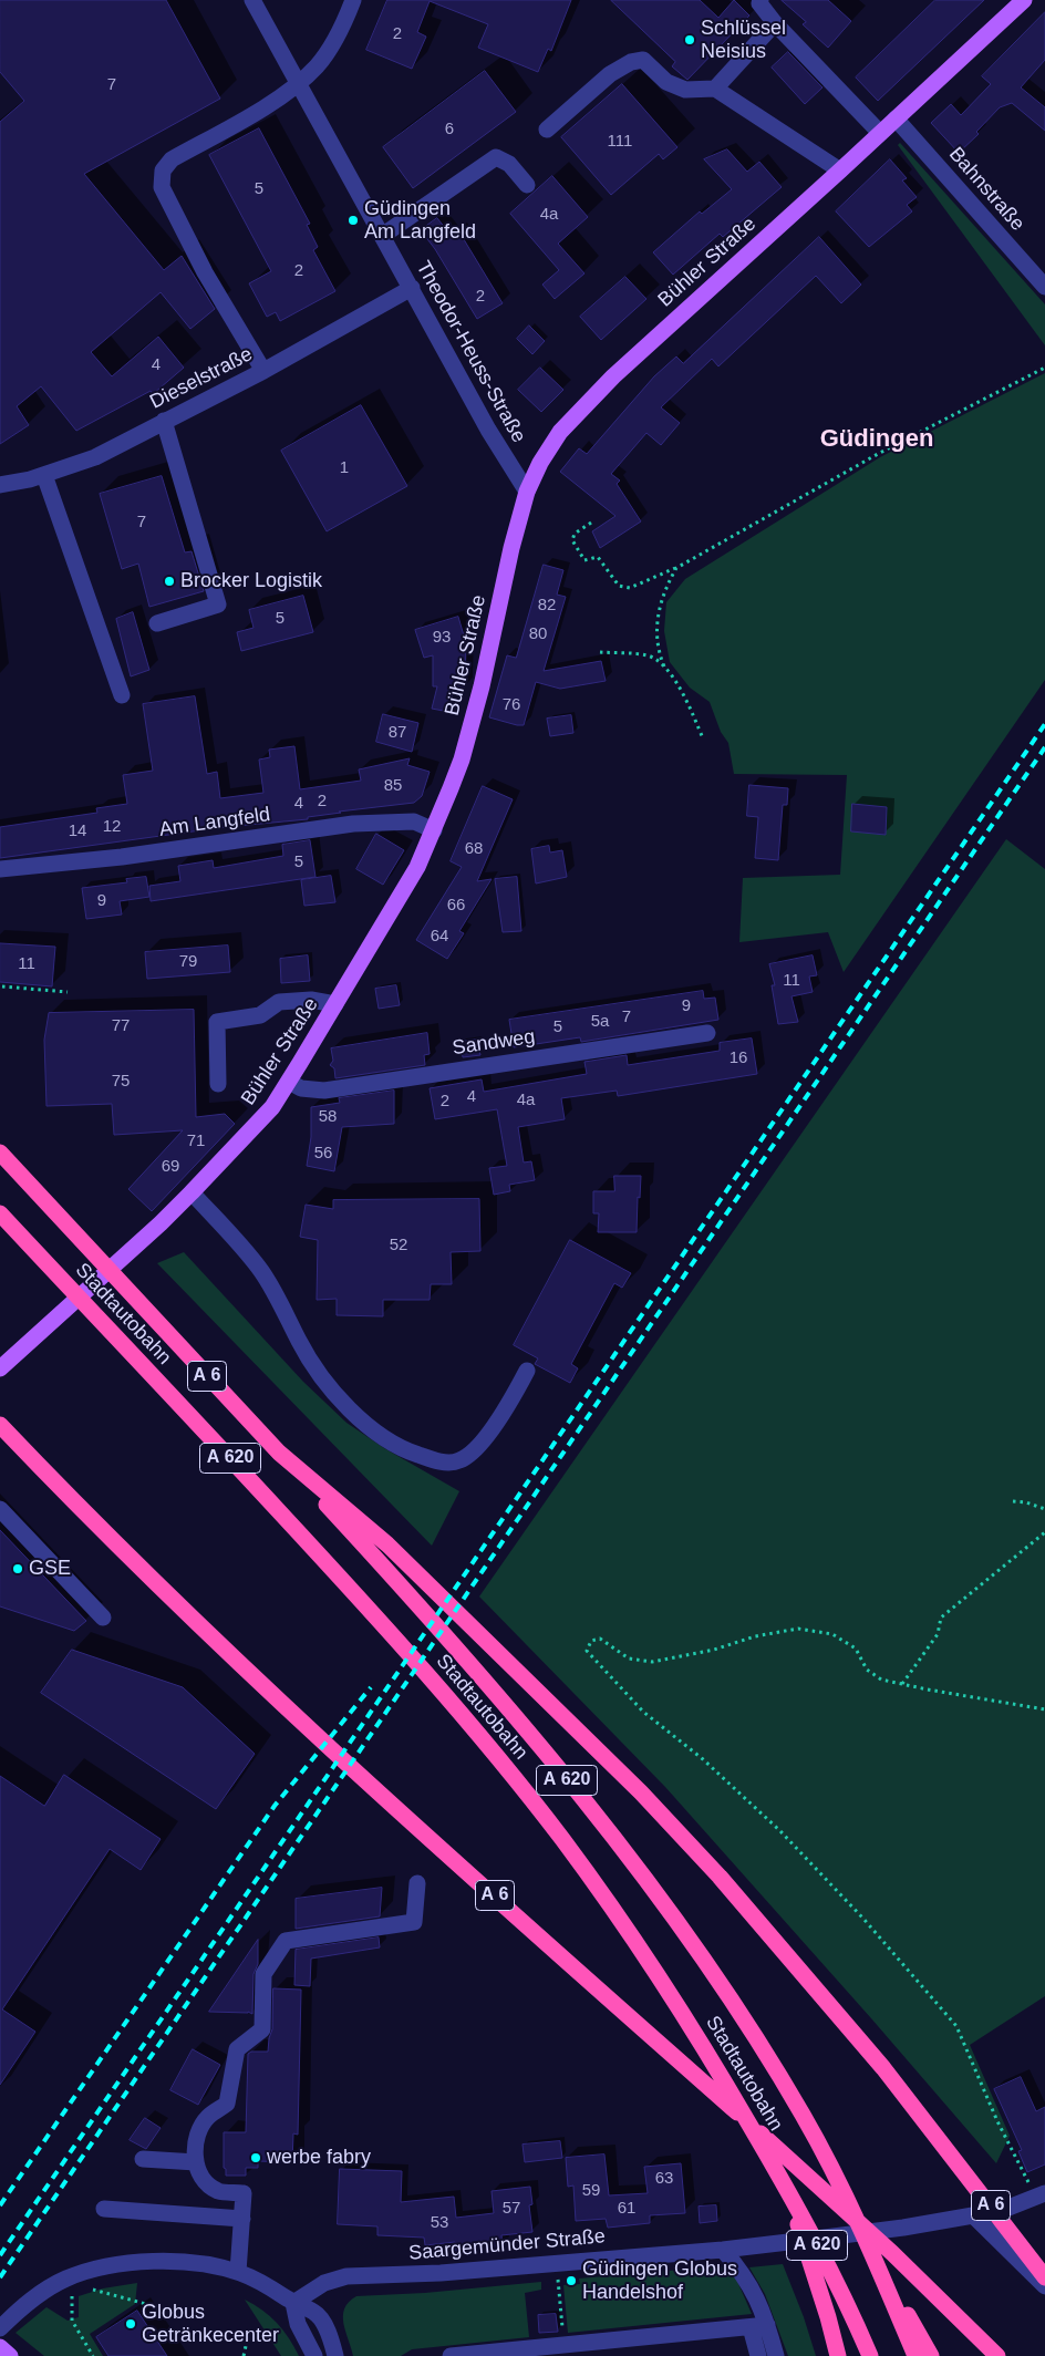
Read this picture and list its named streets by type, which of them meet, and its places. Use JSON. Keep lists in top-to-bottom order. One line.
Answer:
{"streets":{"highway":["Stadtautobahn","A 6","A 620"],"main road":["Bühler Straße"],"street":["Bahnstraße","Theodor-Heuss-Straße","Dieselstraße","Am Langfeld","Sandweg","Saargemünder Straße"]},"crossings":[["Bahnstraße","Bühler Straße"],["Bühler Straße","Theodor-Heuss-Straße"],["Bühler Straße","Am Langfeld"],["Bühler Straße","Sandweg"],["Theodor-Heuss-Straße","Dieselstraße"],["Stadtautobahn","A 6"]],"districts":["Güdingen"],"places":["Schlüssel Neisius","Güdingen Am Langfeld","Brocker Logistik","GSE","werbe fabry","Güdingen Globus Handelshof","Globus Getränkecenter"],"house_numbers":["2","7","6","111","5","4a","2","2","4","1","7","82","5","80","93","76","87","85","2","4","12","14","68","5","9","66","64","79","11","11","9","7","5a","77","5","16","75","4","4a","2","58","71","56","69","52","63","59","57","61","53"]}
